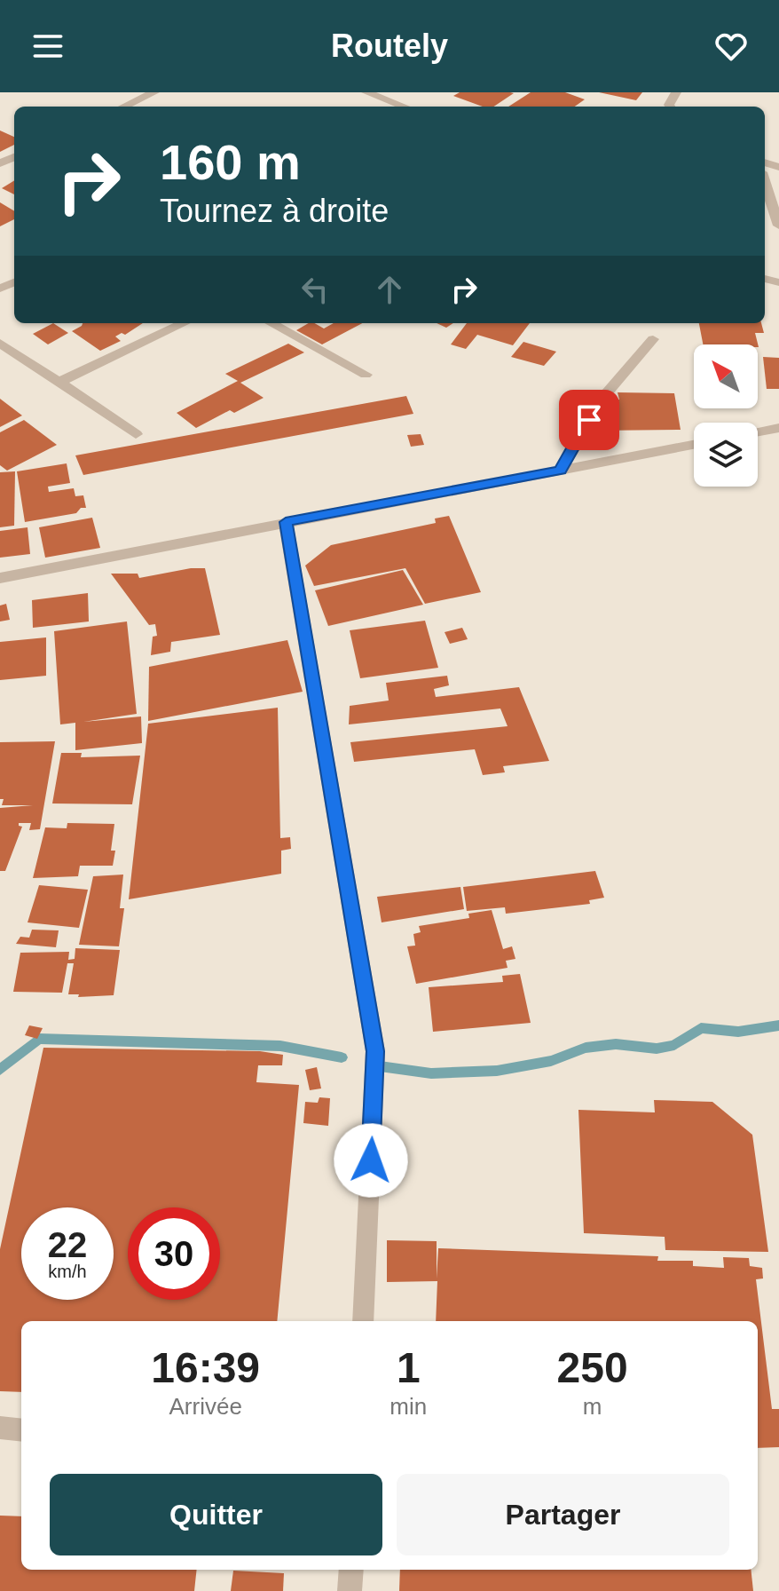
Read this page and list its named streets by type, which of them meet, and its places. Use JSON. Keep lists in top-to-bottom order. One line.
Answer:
{"north":"top left","page":{"header":"Routely","turn":["160 m","Tournez à droite"],"speed":"22 km/h","limit":"30","eta":["16:39","Arrivée","1","min","250","m"],"buttons":["Quitter","Partager"]}}
